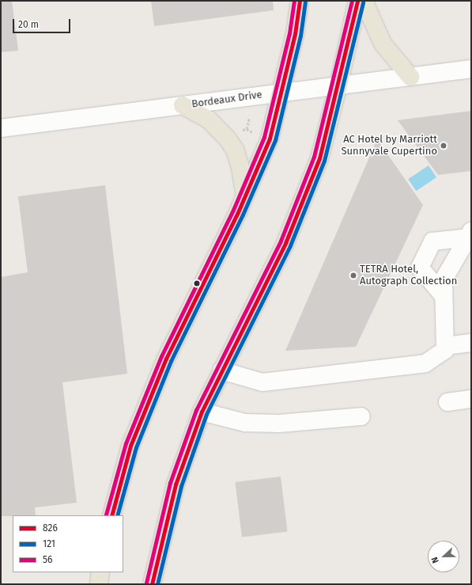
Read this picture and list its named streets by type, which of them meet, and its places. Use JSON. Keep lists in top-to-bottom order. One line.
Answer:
{"streets":{"street":["Bordeaux Drive"]},"places":["AC Hotel by Marriott Sunnyvale Cupertino","TETRA Hotel, Autograph Collection"],"lines":["transit line 826","transit line 56","transit line 121"],"legend":["826","121","56"],"scale_bar":"20 m","north":"left"}
